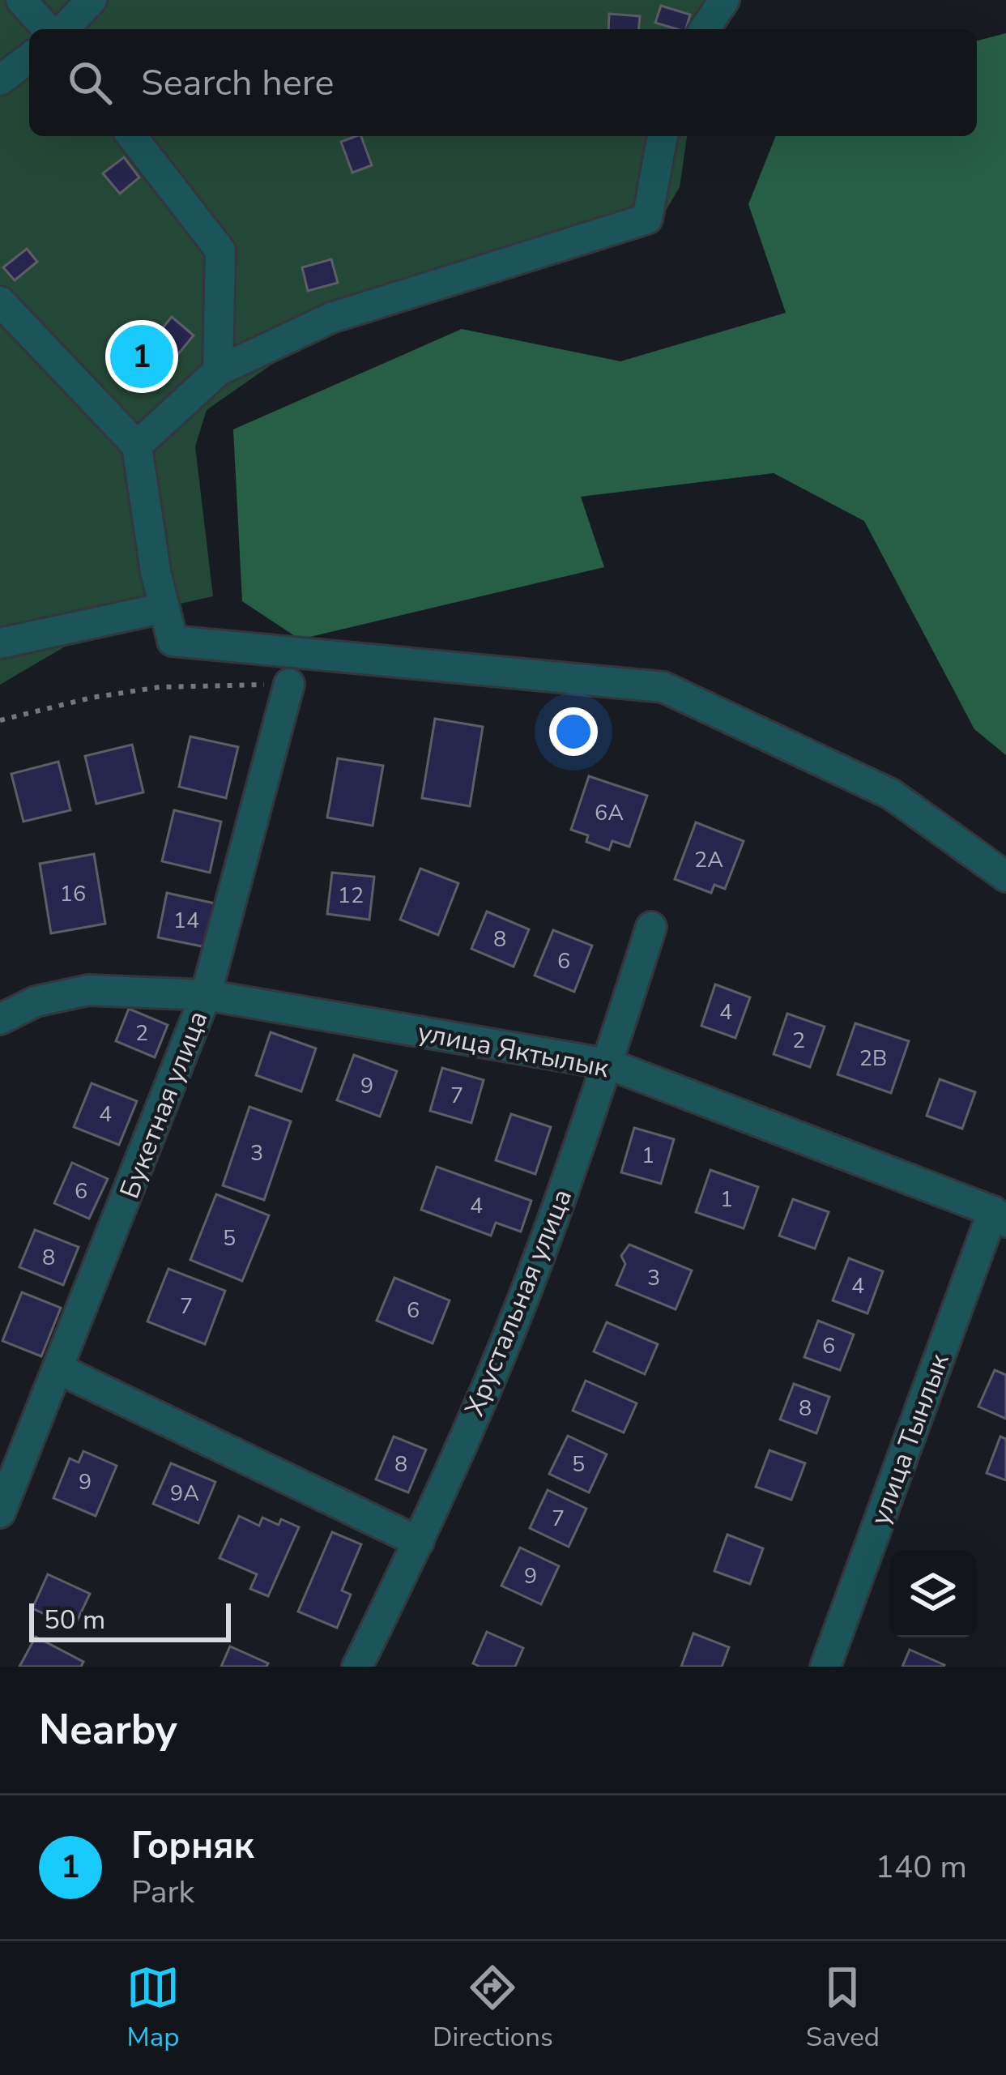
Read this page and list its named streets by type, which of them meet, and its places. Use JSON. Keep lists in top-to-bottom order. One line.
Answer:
{"streets":{"street":["улица Яктылык","Букетная улица","Хрустальная улица","улица Тынлык"]},"crossings":[["улица Яктылык","Букетная улица"],["улица Яктылык","Хрустальная улица"],["улица Яктылык","улица Тынлык"]],"house_numbers":["6А","2А","16","12","14","8","6","4","2","2","2В","9","7","4","3","1","6","1","4","5","8","3","4","7","6","6","8","8","5","9","9А","7","9"],"scale_bar":"50 m","page":{"search":"Search here","pins":"1","scale":"50 m","heading":"Nearby","list":[{"mark":"1","name":"Горняк","note":"Park","value":"140 m"}],"nav":["Map","Directions","Saved"]}}
